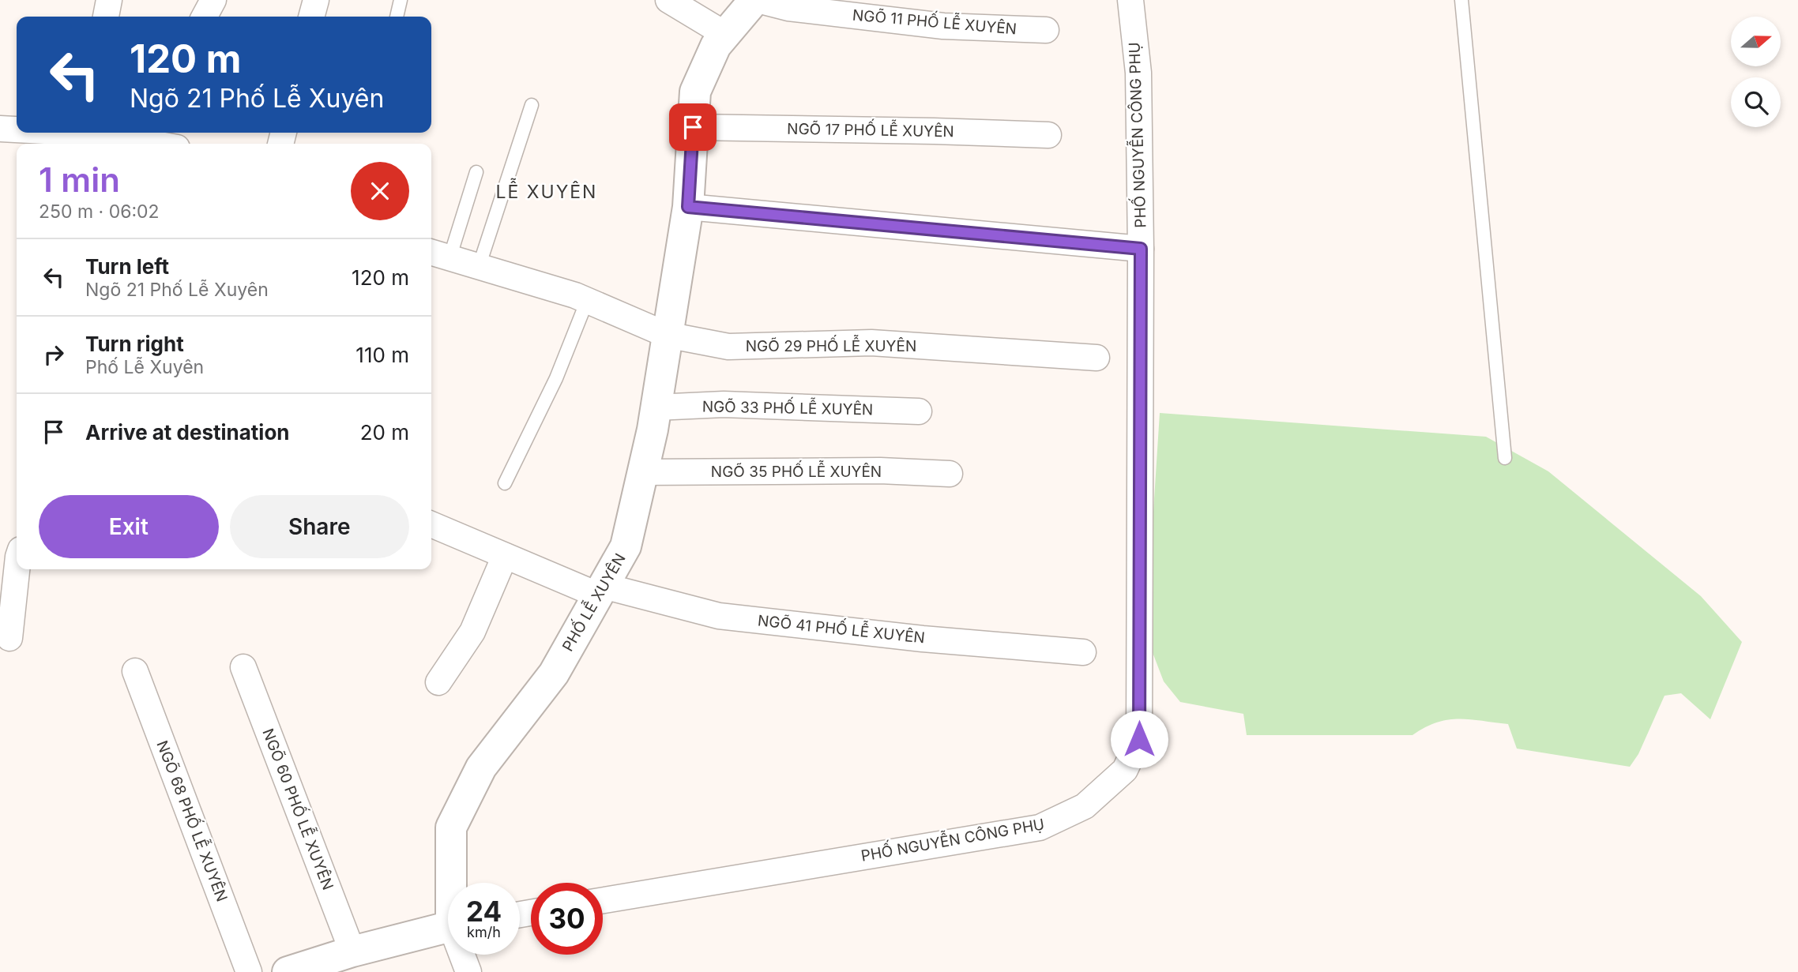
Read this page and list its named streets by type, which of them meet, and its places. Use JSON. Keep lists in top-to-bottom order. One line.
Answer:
{"streets":{"street":["NGÕ 11 PHỐ LỄ XUYÊN","NGÕ 17 PHỐ LỄ XUYÊN","PHỐ NGUYỄN CÔNG PHỤ","NGÕ 29 PHỐ LỄ XUYÊN","NGÕ 33 PHỐ LỄ XUYÊN","NGÕ 35 PHỐ LỄ XUYÊN","PHỐ LỄ XUYÊN","NGÕ 41 PHỐ LỄ XUYÊN","NGÕ 60 PHỐ LỄ XUYÊN","NGÕ 68 PHỐ LỄ XUYÊN"]},"crossings":[["NGÕ 11 PHỐ LỄ XUYÊN","PHỐ LỄ XUYÊN"],["NGÕ 17 PHỐ LỄ XUYÊN","PHỐ LỄ XUYÊN"],["NGÕ 29 PHỐ LỄ XUYÊN","PHỐ LỄ XUYÊN"],["NGÕ 33 PHỐ LỄ XUYÊN","PHỐ LỄ XUYÊN"],["NGÕ 35 PHỐ LỄ XUYÊN","PHỐ LỄ XUYÊN"],["PHỐ LỄ XUYÊN","NGÕ 41 PHỐ LỄ XUYÊN"]],"districts":["LỄ XUYÊN"],"north":"right","page":{"turn":["120 m","Ngõ 21 Phố Lễ Xuyên"],"heading":["1 min","250 m · 06:02"],"list":[{"name":"Turn left","note":"Ngõ 21 Phố Lễ Xuyên","value":"120 m"},{"name":"Turn right","note":"Phố Lễ Xuyên","value":"110 m"},{"name":"Arrive at destination","value":"20 m"}],"buttons":["Exit","Share"],"speed":"24 km/h","limit":"30"}}
